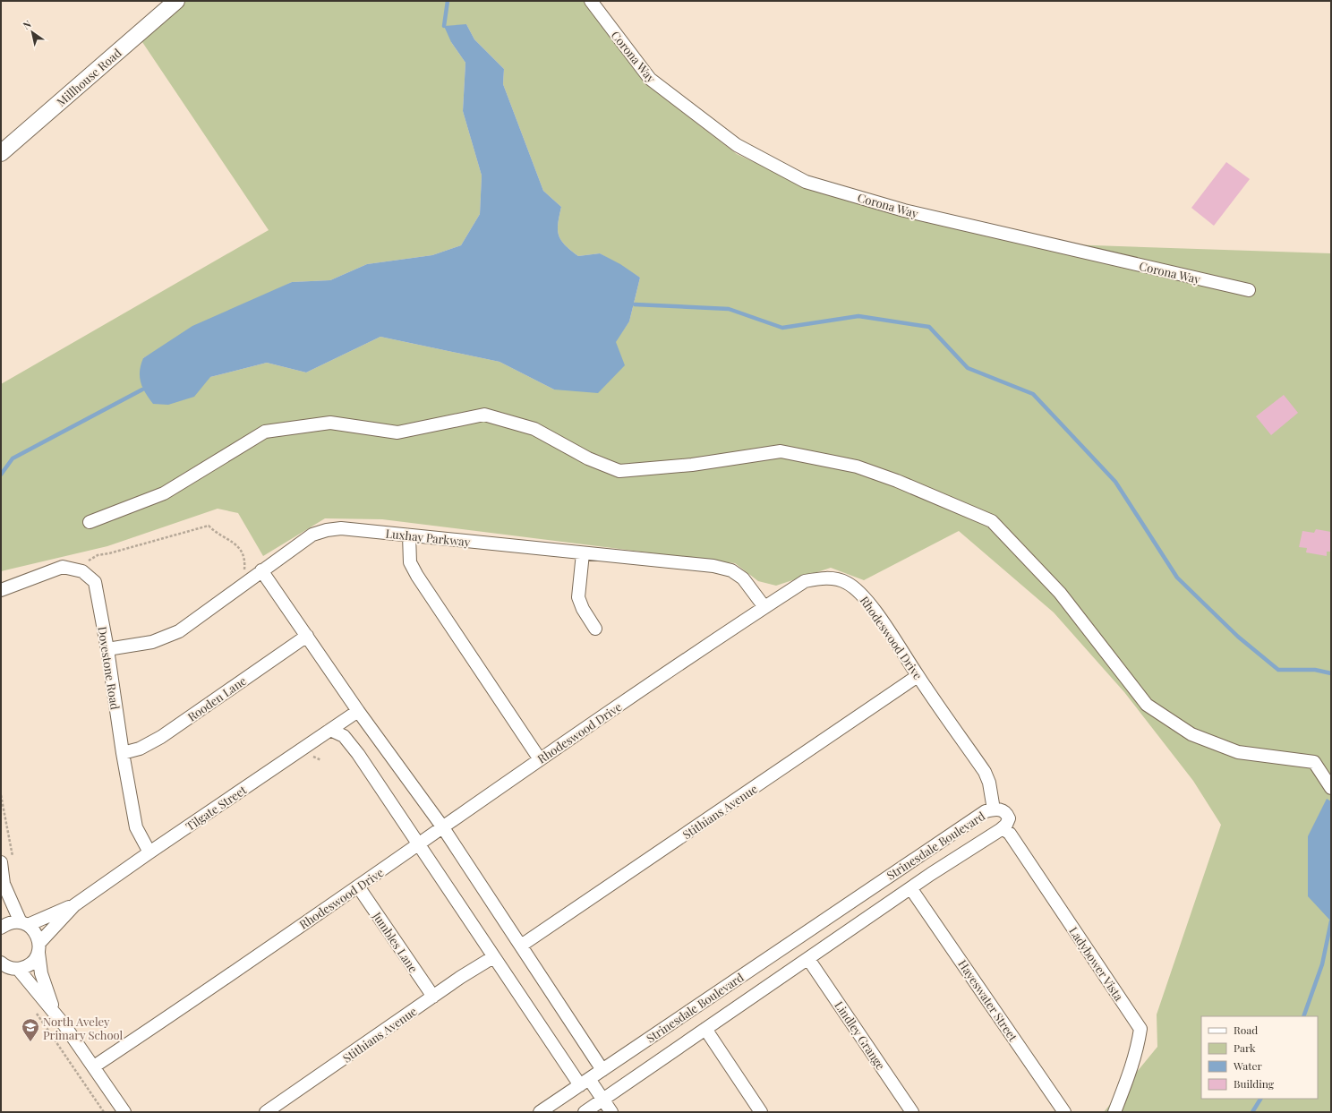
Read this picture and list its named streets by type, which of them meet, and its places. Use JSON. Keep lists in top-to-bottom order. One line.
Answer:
{"streets":{"main road":["Millhouse Road"],"street":["Corona Way","Luxhay Parkway","Rhodeswood Drive","Dovestone Road","Rooden Lane","Tilgate Street","Stithians Avenue","Strinesdale Boulevard","Jumbles Lane","Ladybower Vista","Hayeswater Street","Lindley Grange"]},"crossings":[["Luxhay Parkway","Rhodeswood Drive"],["Luxhay Parkway","Dovestone Road"],["Rhodeswood Drive","Stithians Avenue"],["Rhodeswood Drive","Strinesdale Boulevard"],["Rhodeswood Drive","Jumbles Lane"],["Dovestone Road","Rooden Lane"],["Dovestone Road","Tilgate Street"],["Stithians Avenue","Jumbles Lane"],["Strinesdale Boulevard","Ladybower Vista"],["Strinesdale Boulevard","Hayeswater Street"],["Strinesdale Boulevard","Lindley Grange"]],"places":{"school or university":["North Aveley Primary School"]},"legend":["Road","Park","Water","Building"],"north":"top left"}
